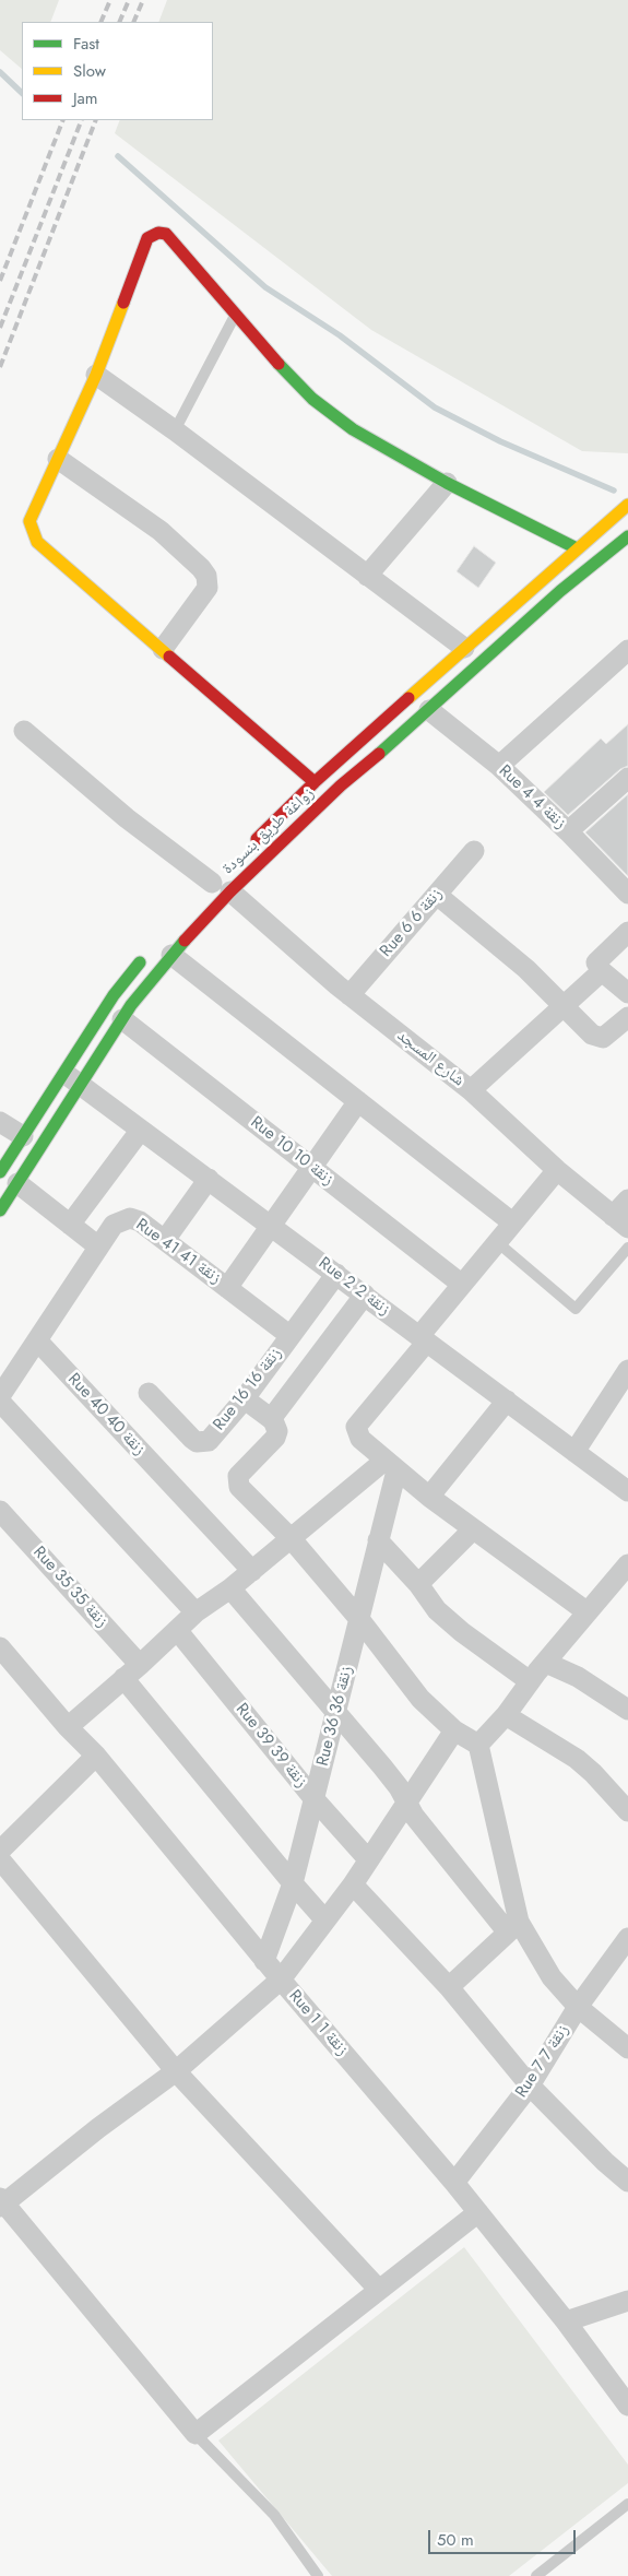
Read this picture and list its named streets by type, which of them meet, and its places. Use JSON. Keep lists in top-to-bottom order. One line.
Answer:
{"streets":{"main road":["زواغة طريق بنسودة"],"street":["Rue 4 زنقة 4","Rue 6 زنقة 6","شارع المسجد","Rue 10 زنقة 10","Rue 41 زنقة 41","Rue 2 زنقة 2","Rue 16 زنقة 16","Rue 40 زنقة 40","Rue 35 زنقة 35","Rue 36 زنقة 36","Rue 39 زنقة 39","Rue 1 زنقة 1","Rue 7 زنقة 7"]},"crossings":[["Rue 4 زنقة 4","زواغة طريق بنسودة"],["زواغة طريق بنسودة","شارع المسجد"],["زواغة طريق بنسودة","Rue 10 زنقة 10"],["زواغة طريق بنسودة","Rue 2 زنقة 2"],["Rue 6 زنقة 6","شارع المسجد"],["Rue 41 زنقة 41","Rue 16 زنقة 16"],["Rue 2 زنقة 2","Rue 16 زنقة 16"],["Rue 36 زنقة 36","Rue 39 زنقة 39"],["Rue 36 زنقة 36","Rue 1 زنقة 1"],["Rue 1 زنقة 1","Rue 7 زنقة 7"]],"legend":["Fast","Slow","Jam"],"scale_bar":"50 m"}
